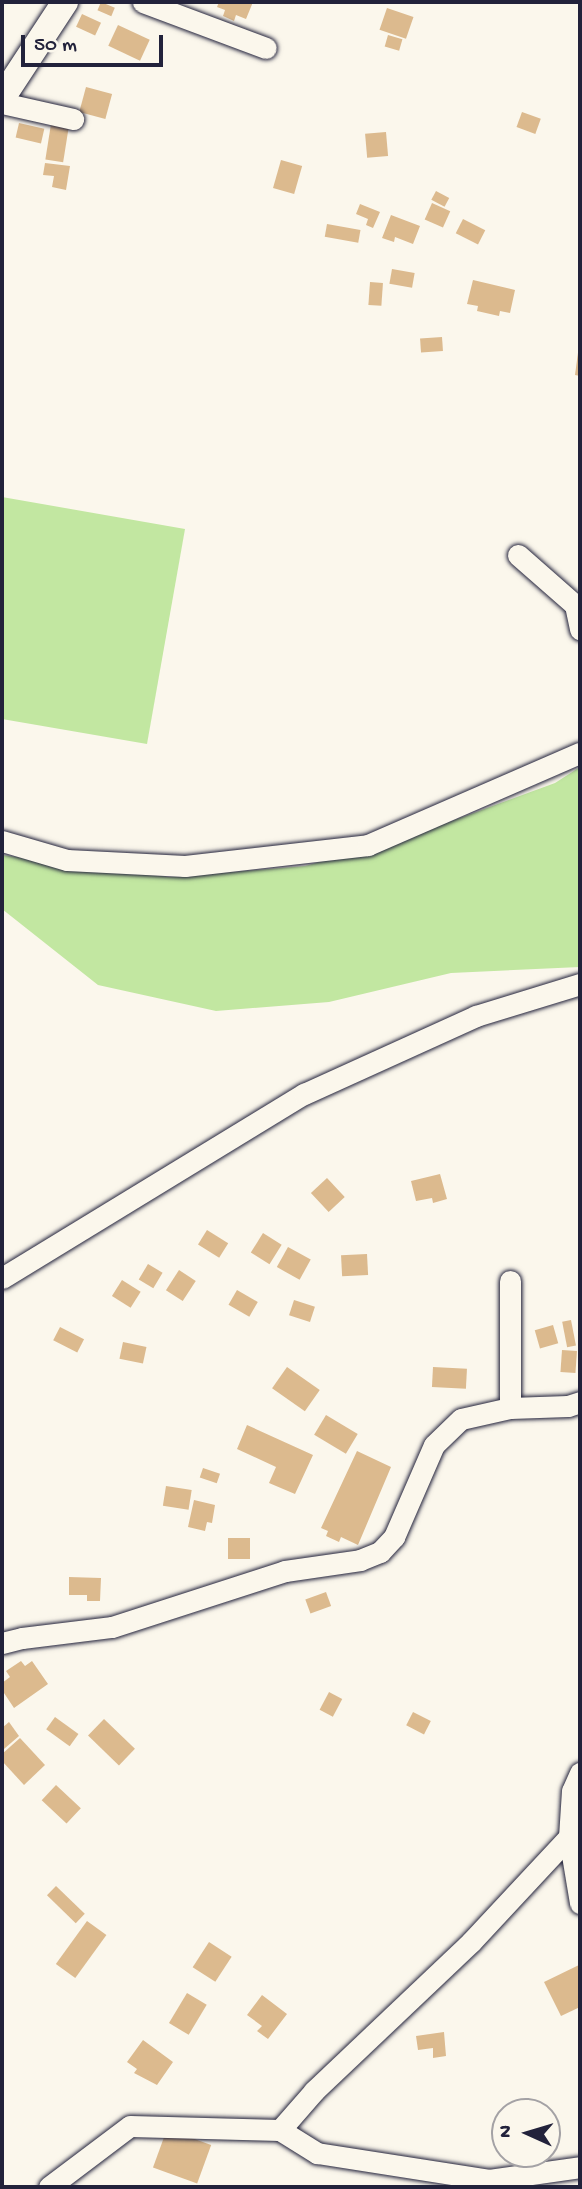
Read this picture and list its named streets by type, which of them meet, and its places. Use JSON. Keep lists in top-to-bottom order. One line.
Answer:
{"scale_bar":"50 m","north":"left"}
